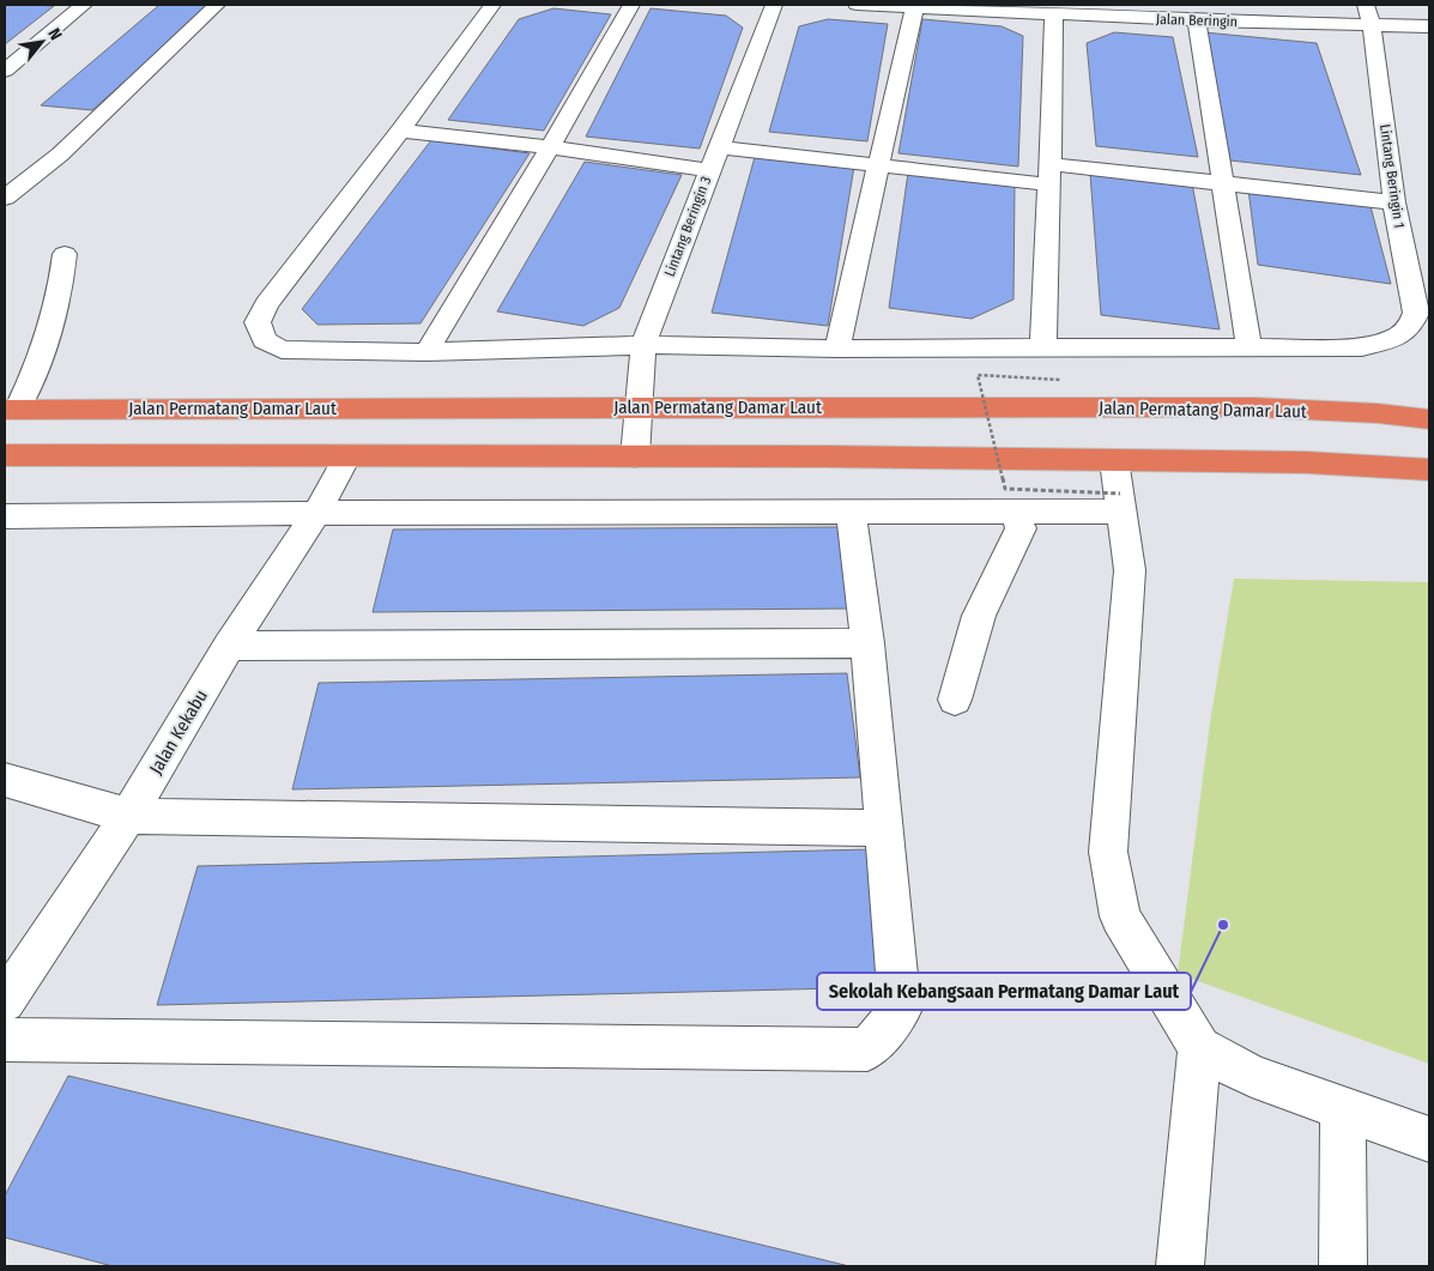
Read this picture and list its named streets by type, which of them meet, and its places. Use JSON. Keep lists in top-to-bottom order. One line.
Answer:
{"streets":{"highway":["Jalan Permatang Damar Laut"],"street":["Jalan Beringin","Lintang Beringin 1","Lintang Beringin 3","Jalan Kekabu"]},"crossings":[["Jalan Beringin","Lintang Beringin 1"],["Lintang Beringin 3","Jalan Permatang Damar Laut"]],"places":["Sekolah Kebangsaan Permatang Damar Laut"],"north":"top right"}
